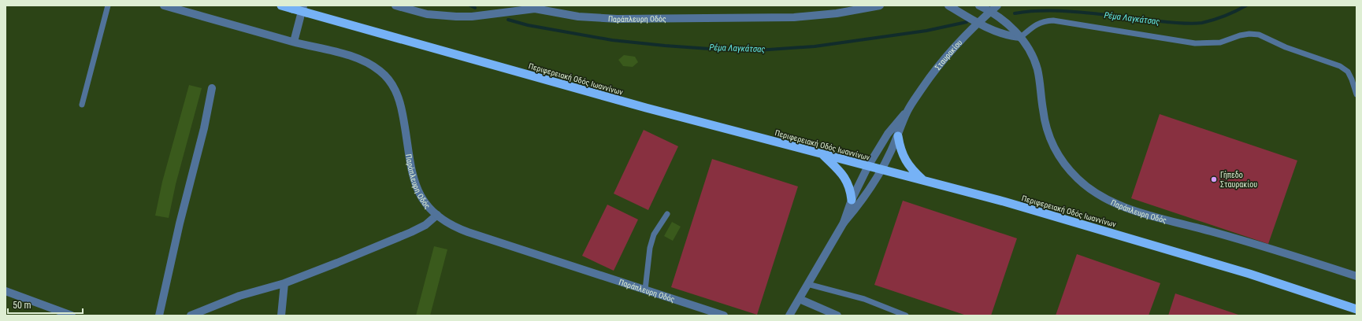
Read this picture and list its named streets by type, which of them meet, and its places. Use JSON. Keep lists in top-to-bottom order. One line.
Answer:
{"streets":{"highway":["Περιφερειακή Οδός Ιωαννίνων"],"street":["Παράπλευρη Οδός","Σταυρακίου"]},"crossings":[["Παράπλευρη Οδός","Σταυρακίου"]],"water":["Ρέμα Λαγκάτσας"],"places":["Γήπεδο Σταυρακίου"],"scale_bar":"50 m"}
